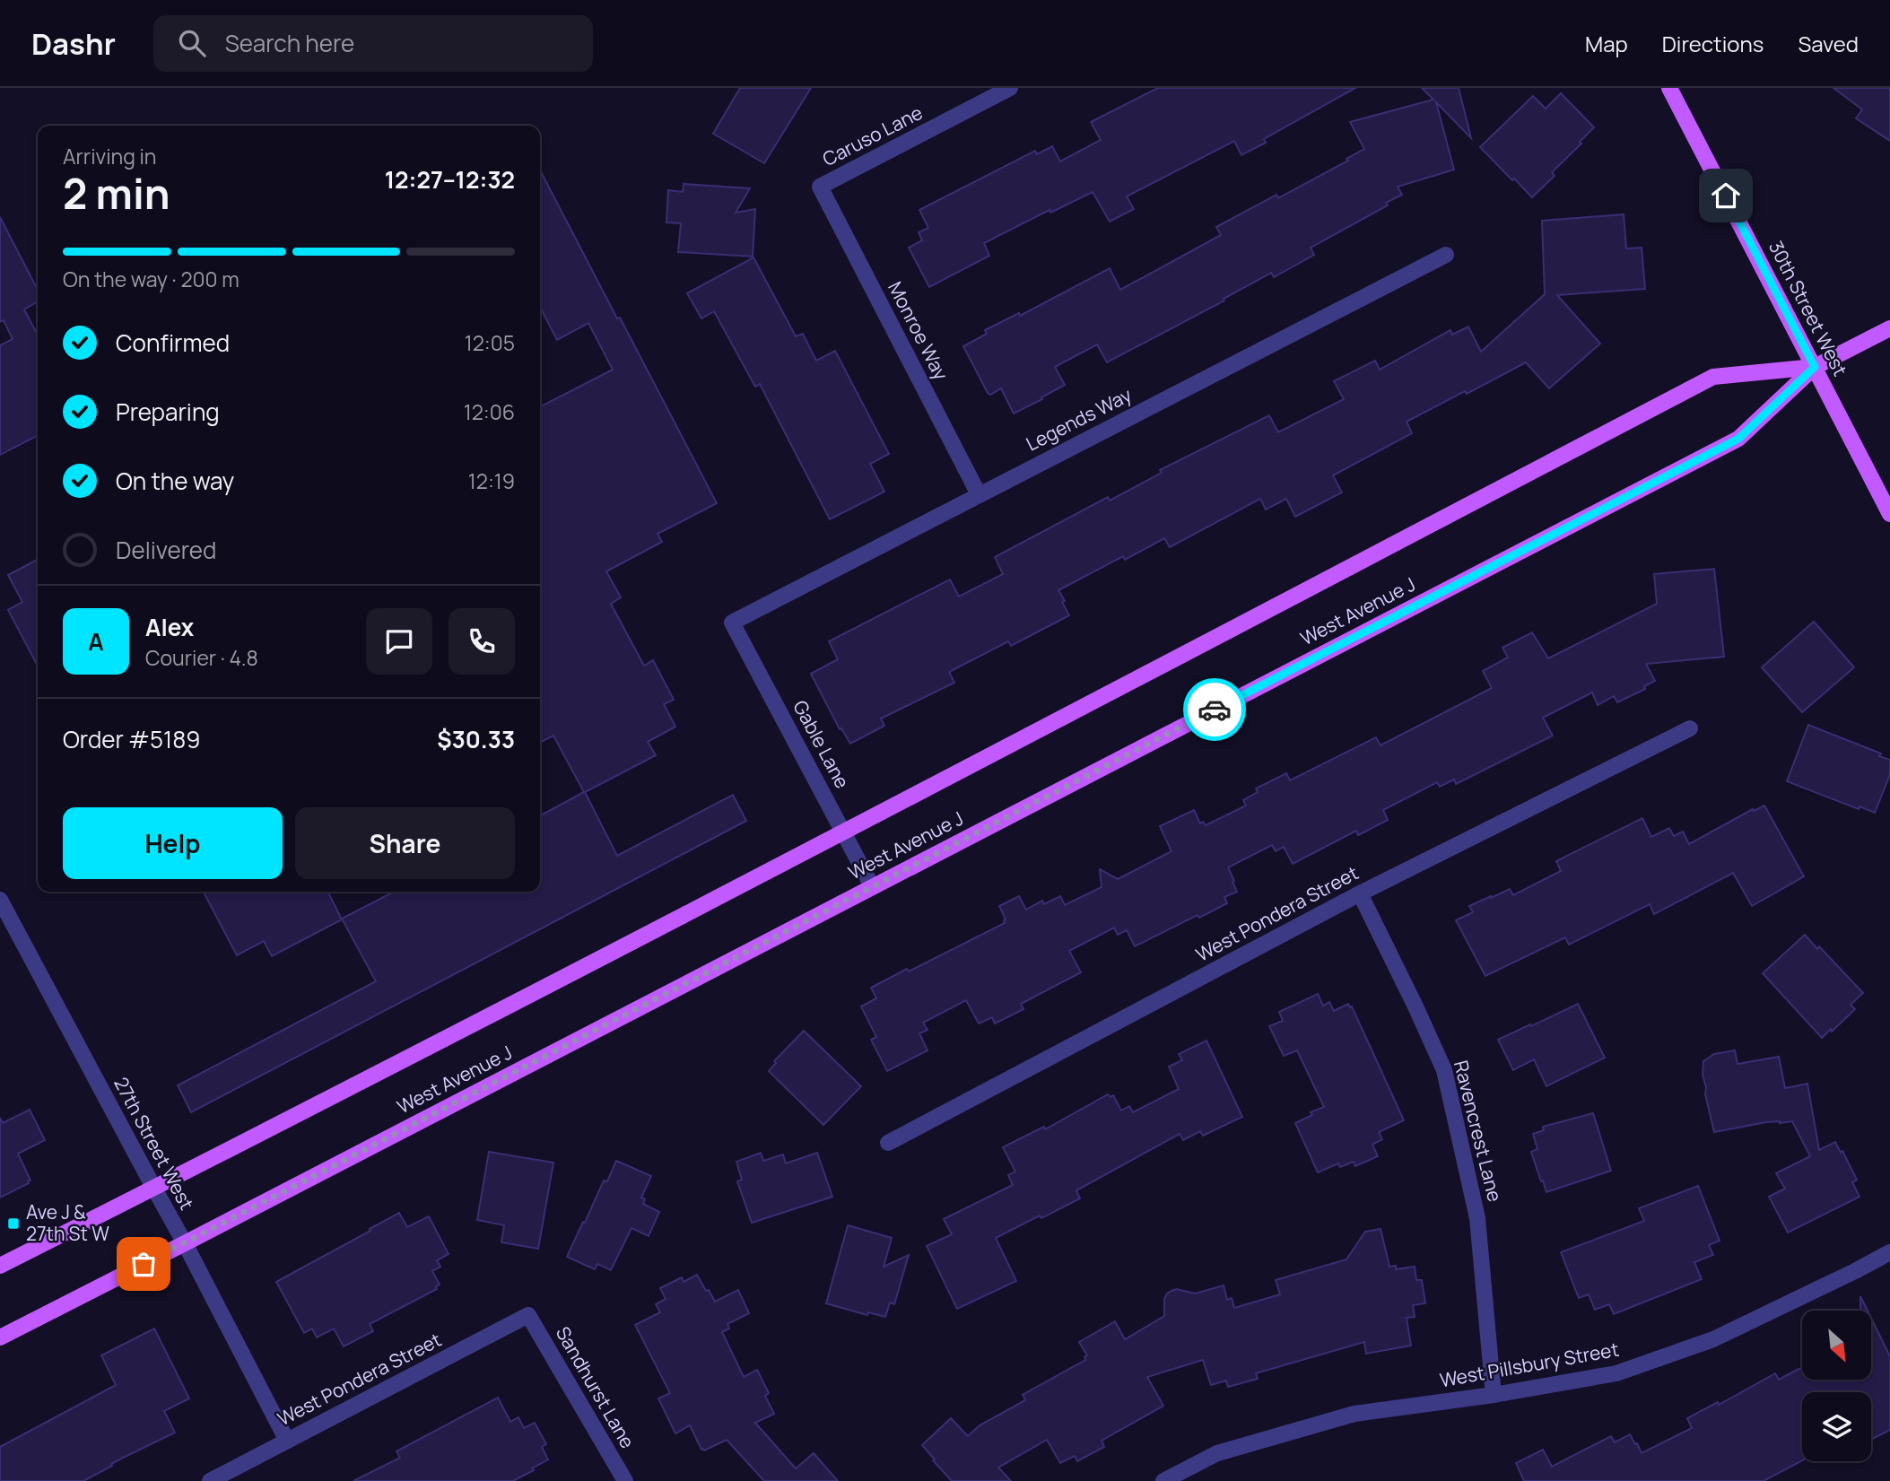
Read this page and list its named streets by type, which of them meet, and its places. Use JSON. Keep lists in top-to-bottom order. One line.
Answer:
{"streets":{"main road":["30th Street West","West Avenue J"],"street":["Caruso Lane","Monroe Way","Legends Way","Gable Lane","West Pondera Street","Ravencrest Lane","27th Street West","West Pillsbury Street","Sandhurst Lane"]},"crossings":[["Caruso Lane","Monroe Way"],["30th Street West","West Avenue J"],["Monroe Way","Legends Way"],["Legends Way","Gable Lane"],["West Avenue J","Gable Lane"],["West Avenue J","27th Street West"],["West Pondera Street","Ravencrest Lane"],["West Pondera Street","27th Street West"],["West Pondera Street","Sandhurst Lane"],["Ravencrest Lane","West Pillsbury Street"]],"places":{"transit":["Ave J & 27th St W"]},"north":"bottom right","page":{"header":"Dashr","search":"Search here","nav":["Map","Directions","Saved"],"heading":["2 min","Arriving in","12:27–12:32"],"panel":["Alex","Courier · 4.8","Order #5189","$30.33"],"bar":"On the way · 200 m","list":[["Confirmed","12:05"],["Preparing","12:06"],["On the way","12:19"],"Delivered"],"round":"A","buttons":["Help","Share"]}}
